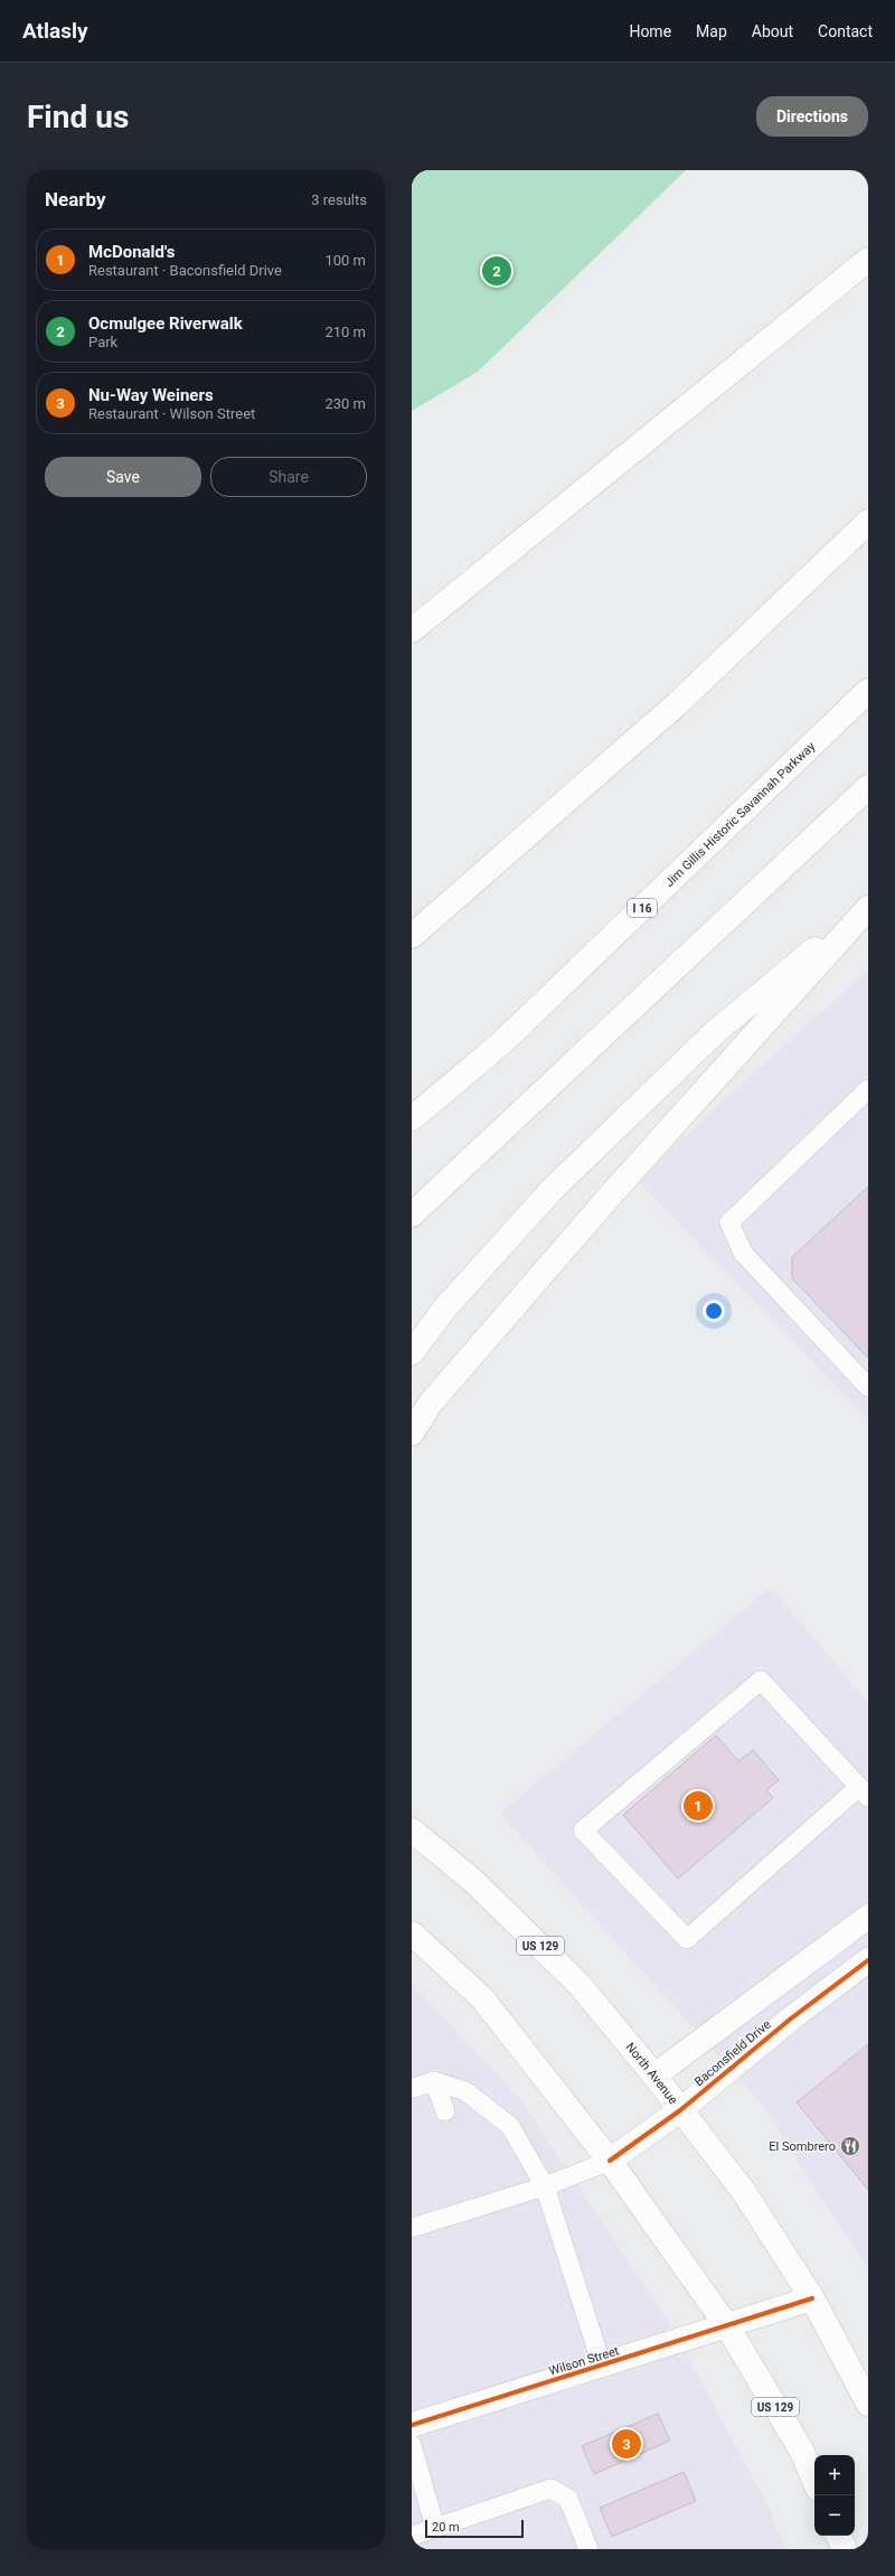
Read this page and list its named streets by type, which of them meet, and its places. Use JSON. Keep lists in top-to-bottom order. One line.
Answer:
{"streets":{"main road":["Jim Gillis Historic Savannah Parkway","I 16","US 129","Baconsfield Drive","North Avenue","Wilson Street"]},"crossings":[["US 129","Baconsfield Drive"],["US 129","Wilson Street"],["Baconsfield Drive","North Avenue"],["North Avenue","Wilson Street"]],"places":{"restaurant":["El Sombrero"]},"scale_bar":"20 m","page":{"header":"Atlasly","nav":["Home","Map","About","Contact"],"buttons":["Directions",["Save","Share"]],"title":"Find us","heading":["Nearby","3 results"],"list":[{"mark":"1","name":"McDonald's","note":"Restaurant · Baconsfield Drive","value":"100 m"},{"mark":"2","name":"Ocmulgee Riverwalk","note":"Park","value":"210 m"},{"mark":"3","name":"Nu-Way Weiners","note":"Restaurant · Wilson Street","value":"230 m"}],"pins":["2","1","3"],"map_buttons":["+","−"],"scale":"20 m"}}
